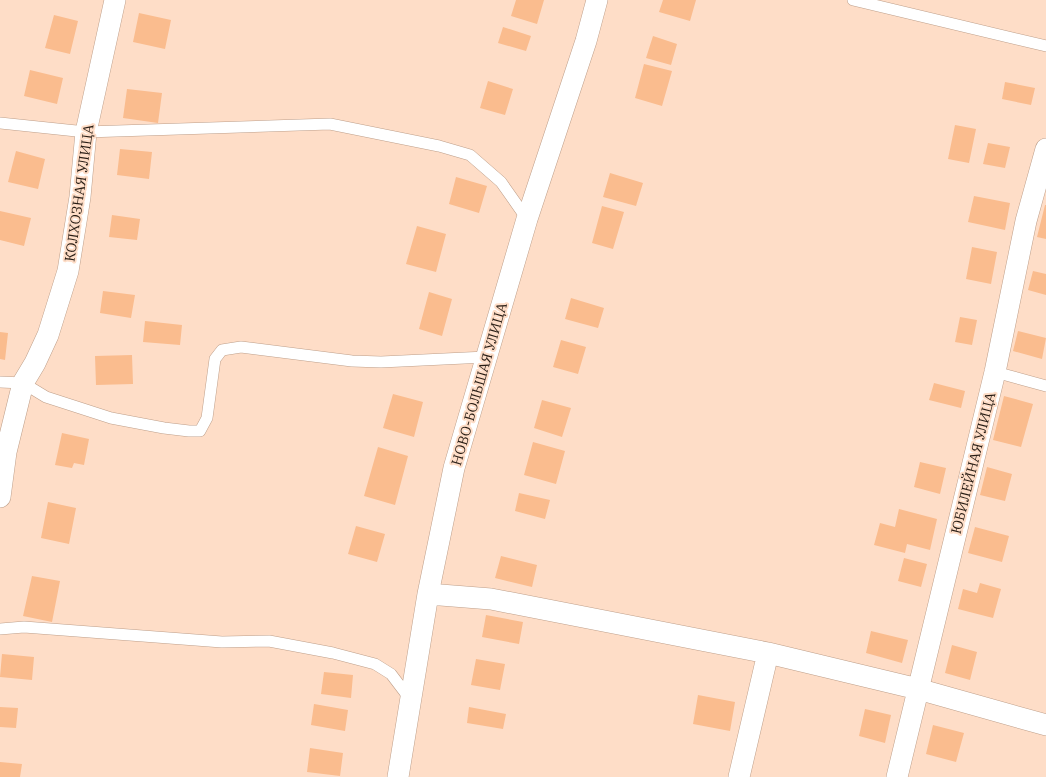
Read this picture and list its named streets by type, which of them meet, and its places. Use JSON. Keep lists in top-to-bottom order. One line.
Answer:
{"streets":{"street":["КОЛХОЗНАЯ УЛИЦА","НОВО-БОЛЬШАЯ УЛИЦА","ЮБИЛЕЙНАЯ УЛИЦА"]}}
